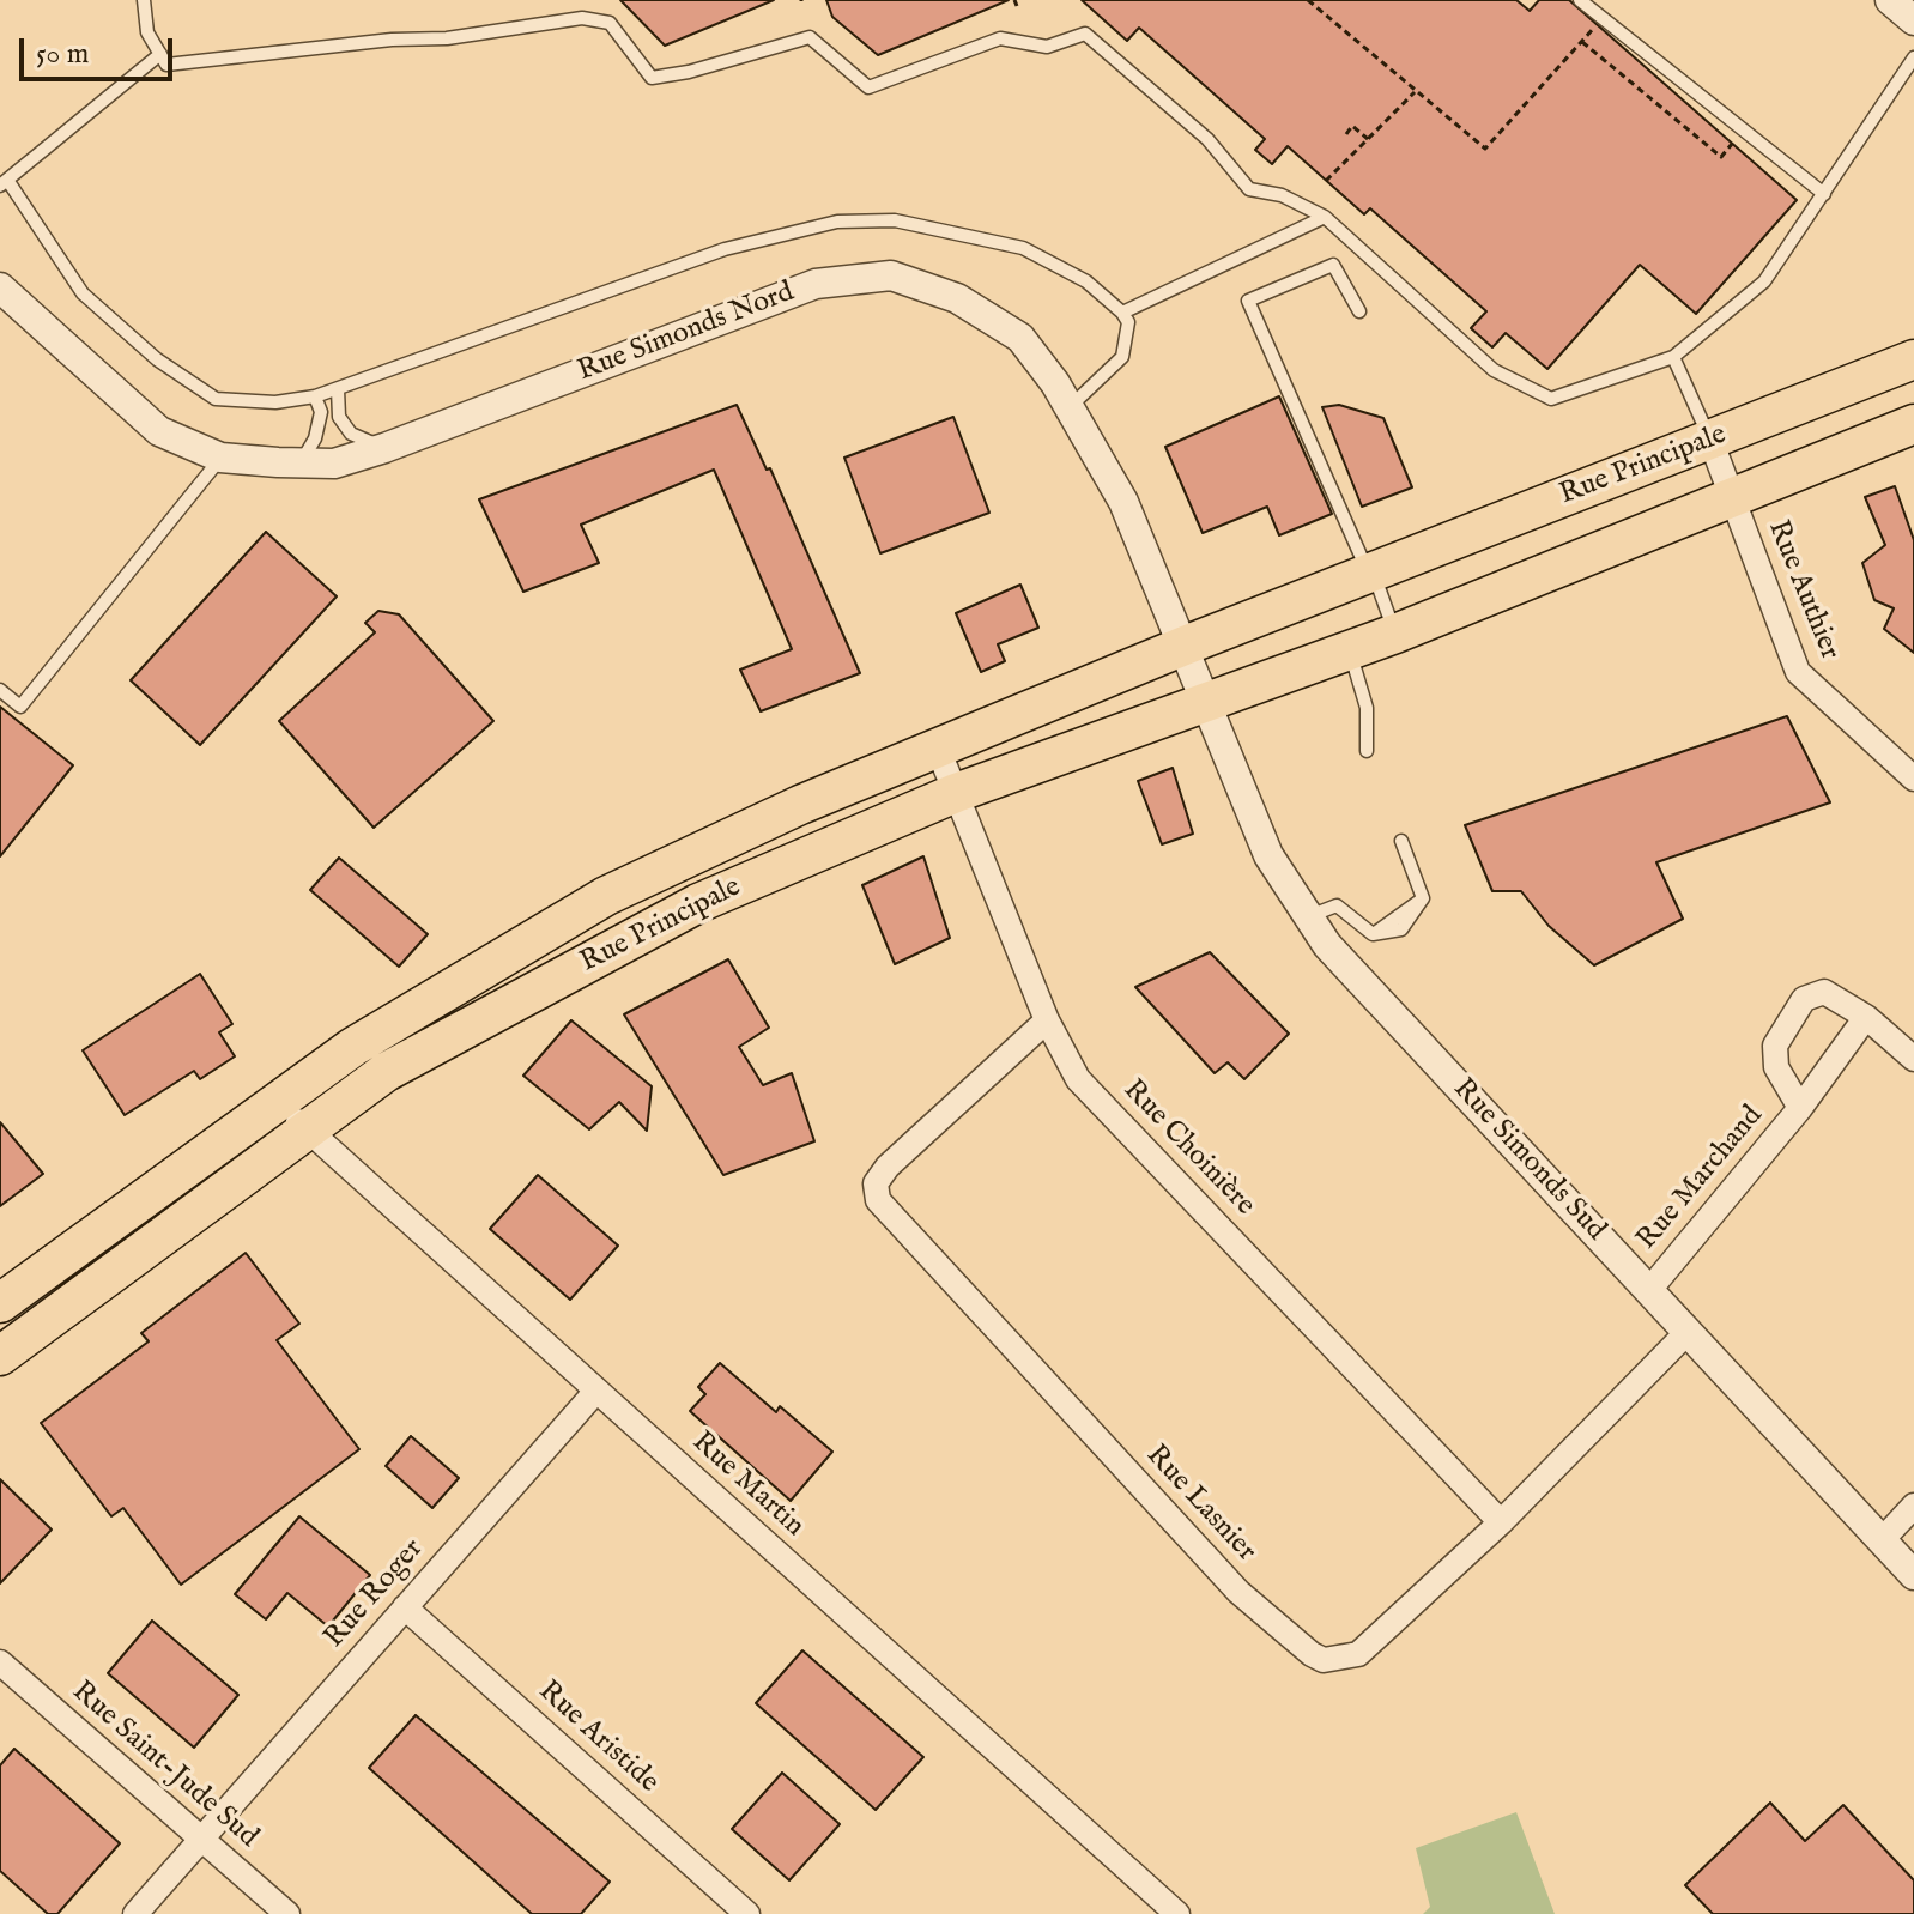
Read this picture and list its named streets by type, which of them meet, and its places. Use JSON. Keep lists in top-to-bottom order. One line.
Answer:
{"streets":{"main road":["Rue Principale"],"street":["Rue Simonds Nord","Rue Authier","Rue Choinière","Rue Simonds Sud","Rue Marchand","Rue Martin","Rue Lasnier","Rue Roger","Rue Aristide","Rue Saint-Jude Sud"]},"crossings":[["Rue Simonds Nord","Rue Principale"],["Rue Simonds Nord","Rue Simonds Sud"],["Rue Principale","Rue Authier"],["Rue Principale","Rue Choinière"],["Rue Principale","Rue Simonds Sud"],["Rue Principale","Rue Martin"],["Rue Choinière","Rue Lasnier"],["Rue Simonds Sud","Rue Marchand"],["Rue Simonds Sud","Rue Lasnier"],["Rue Martin","Rue Roger"],["Rue Roger","Rue Aristide"],["Rue Roger","Rue Saint-Jude Sud"]],"scale_bar":"50 m"}
